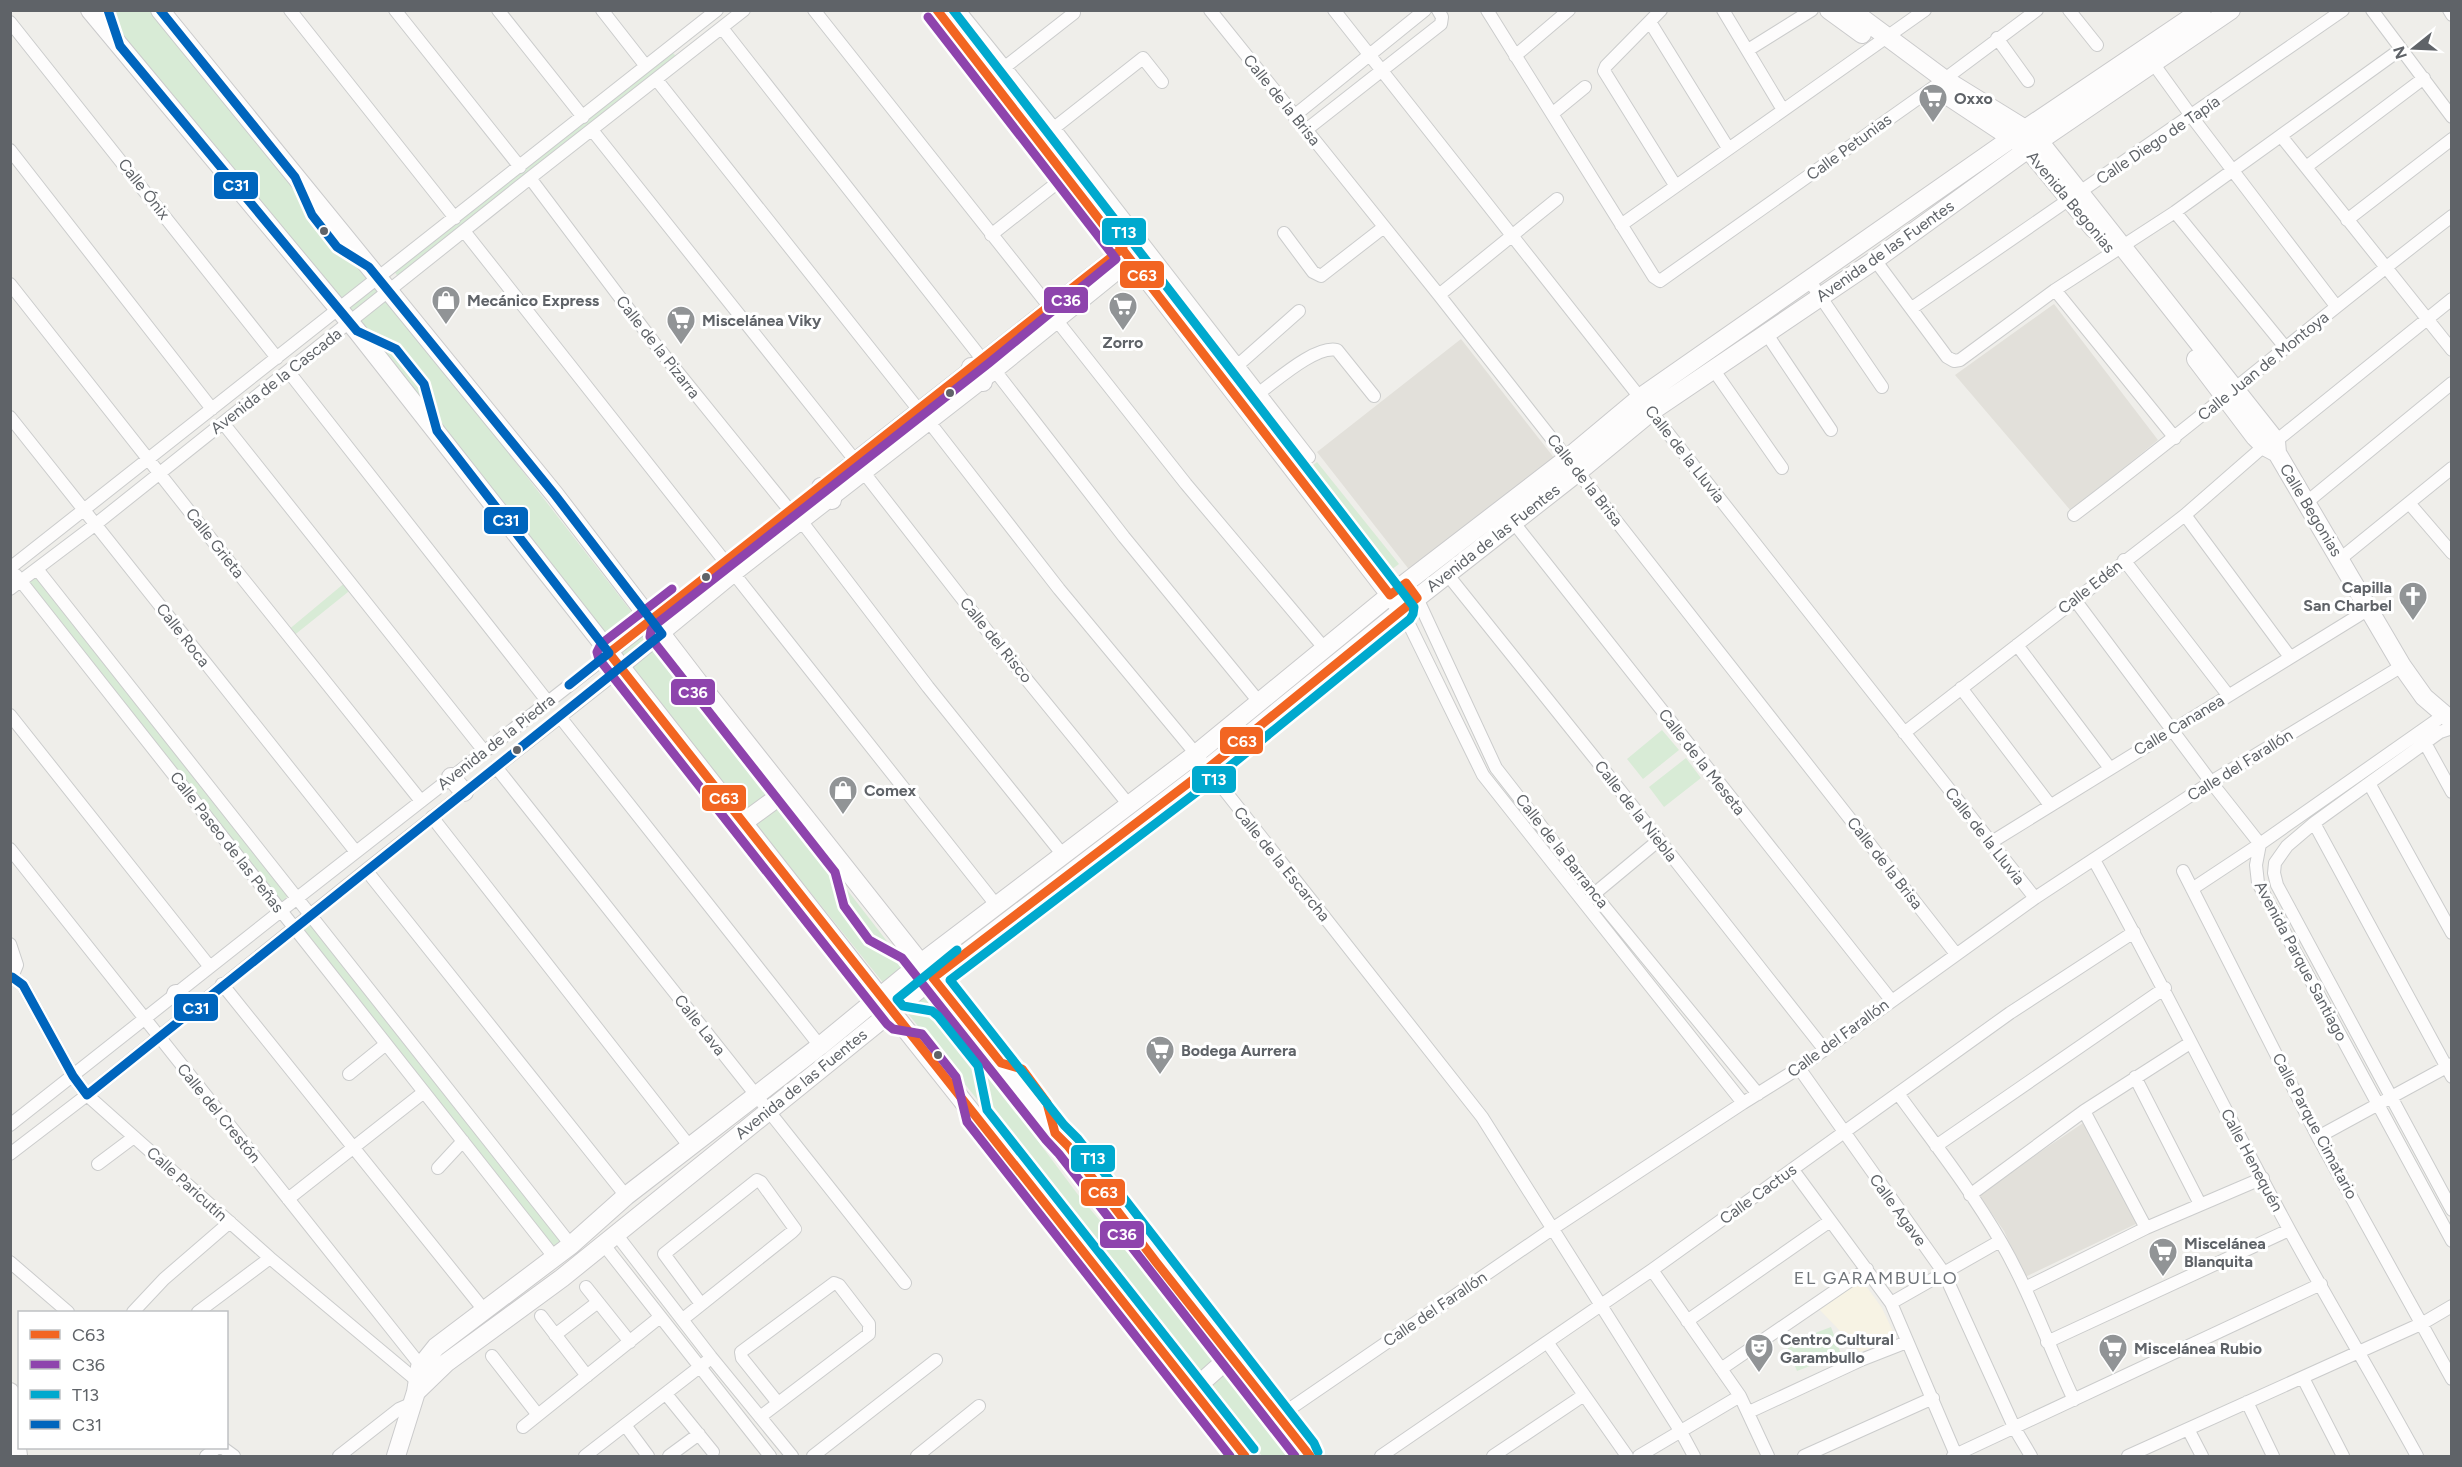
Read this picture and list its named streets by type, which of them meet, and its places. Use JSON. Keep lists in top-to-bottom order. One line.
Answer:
{"streets":{"main road":["Avenida Begonias","Avenida de las Fuentes","Calle Begonias","Calle de la Barranca"],"street":["Calle de la Brisa","Calle Diego de Tapía","Calle Petunias","Calle Ónix","Calle de la Pizarra","Calle Juan de Montoya","Avenida de la Cascada","Calle de la Lluvia","Calle Grieta","Calle Edén","Calle Roca","Calle del Risco","Calle Cananea","Avenida de la Piedra","Calle de la Meseta","Calle del Farallón","Calle de la Niebla","Calle Paseo de las Peñas","Calle de la Escarcha","Avenida Parque Santiago","Calle Lava","Calle del Crestón","Calle Parque Cimatario","Calle Henequén","Calle Paricutín","Calle Cactus","Calle Agave"]},"crossings":[["Calle de la Brisa","Avenida de las Fuentes"],["Calle de la Brisa","Calle del Farallón"],["Calle Diego de Tapía","Avenida Begonias"],["Calle Petunias","Avenida Begonias"],["Calle Ónix","Avenida de la Cascada"],["Avenida Begonias","Avenida de las Fuentes"],["Avenida Begonias","Calle Juan de Montoya"],["Avenida Begonias","Calle Begonias"],["Avenida Begonias","Calle Edén"],["Avenida de las Fuentes","Calle de la Lluvia"],["Avenida de las Fuentes","Calle del Risco"],["Avenida de las Fuentes","Calle de la Meseta"],["Avenida de las Fuentes","Calle de la Niebla"],["Avenida de las Fuentes","Calle Paseo de las Peñas"],["Avenida de las Fuentes","Calle de la Barranca"],["Avenida de las Fuentes","Calle de la Escarcha"],["Avenida de las Fuentes","Calle Lava"],["Avenida de las Fuentes","Calle del Crestón"],["Avenida de las Fuentes","Calle Paricutín"],["Calle de la Pizarra","Avenida de la Cascada"],["Calle de la Pizarra","Avenida de la Piedra"],["Avenida de la Cascada","Calle Grieta"],["Avenida de la Cascada","Calle Roca"],["Avenida de la Cascada","Calle Paseo de las Peñas"],["Calle de la Lluvia","Calle Edén"],["Calle de la Lluvia","Calle Cananea"],["Calle de la Lluvia","Calle del Farallón"],["Calle Begonias","Calle Edén"],["Calle Begonias","Calle Cananea"],["Calle Begonias","Calle del Farallón"],["Calle Begonias","Avenida Parque Santiago"],["Calle Grieta","Avenida de la Piedra"],["Calle Roca","Avenida de la Piedra"],["Calle del Risco","Avenida de la Piedra"],["Avenida de la Piedra","Calle Paseo de las Peñas"],["Avenida de la Piedra","Calle de la Escarcha"],["Avenida de la Piedra","Calle Lava"],["Avenida de la Piedra","Calle del Crestón"],["Avenida de la Piedra","Calle Paricutín"],["Calle de la Meseta","Calle del Farallón"],["Calle del Farallón","Calle de la Niebla"],["Calle del Farallón","Calle de la Barranca"],["Calle del Farallón","Calle de la Escarcha"],["Calle del Farallón","Calle Henequén"],["Calle del Farallón","Calle Agave"],["Calle de la Escarcha","Calle Cactus"],["Calle del Crestón","Calle Paricutín"],["Calle Henequén","Calle Cactus"],["Calle Cactus","Calle Agave"]],"districts":["EL GARAMBULLO"],"places":{"supermarket":["Oxxo","Zorro","Miscelánea Viky","Bodega Aurrera","Miscelánea Blanquita","Miscelánea Rubio"],"shop":["Mecánico Express","Comex"],"church":["Capilla San Charbel"],"theatre":["Centro Cultural Garambullo"]},"lines":["transit line C63","transit line T13","transit line C31","transit line C36"],"legend":["C63","C36","T13","C31"],"north":"left"}
